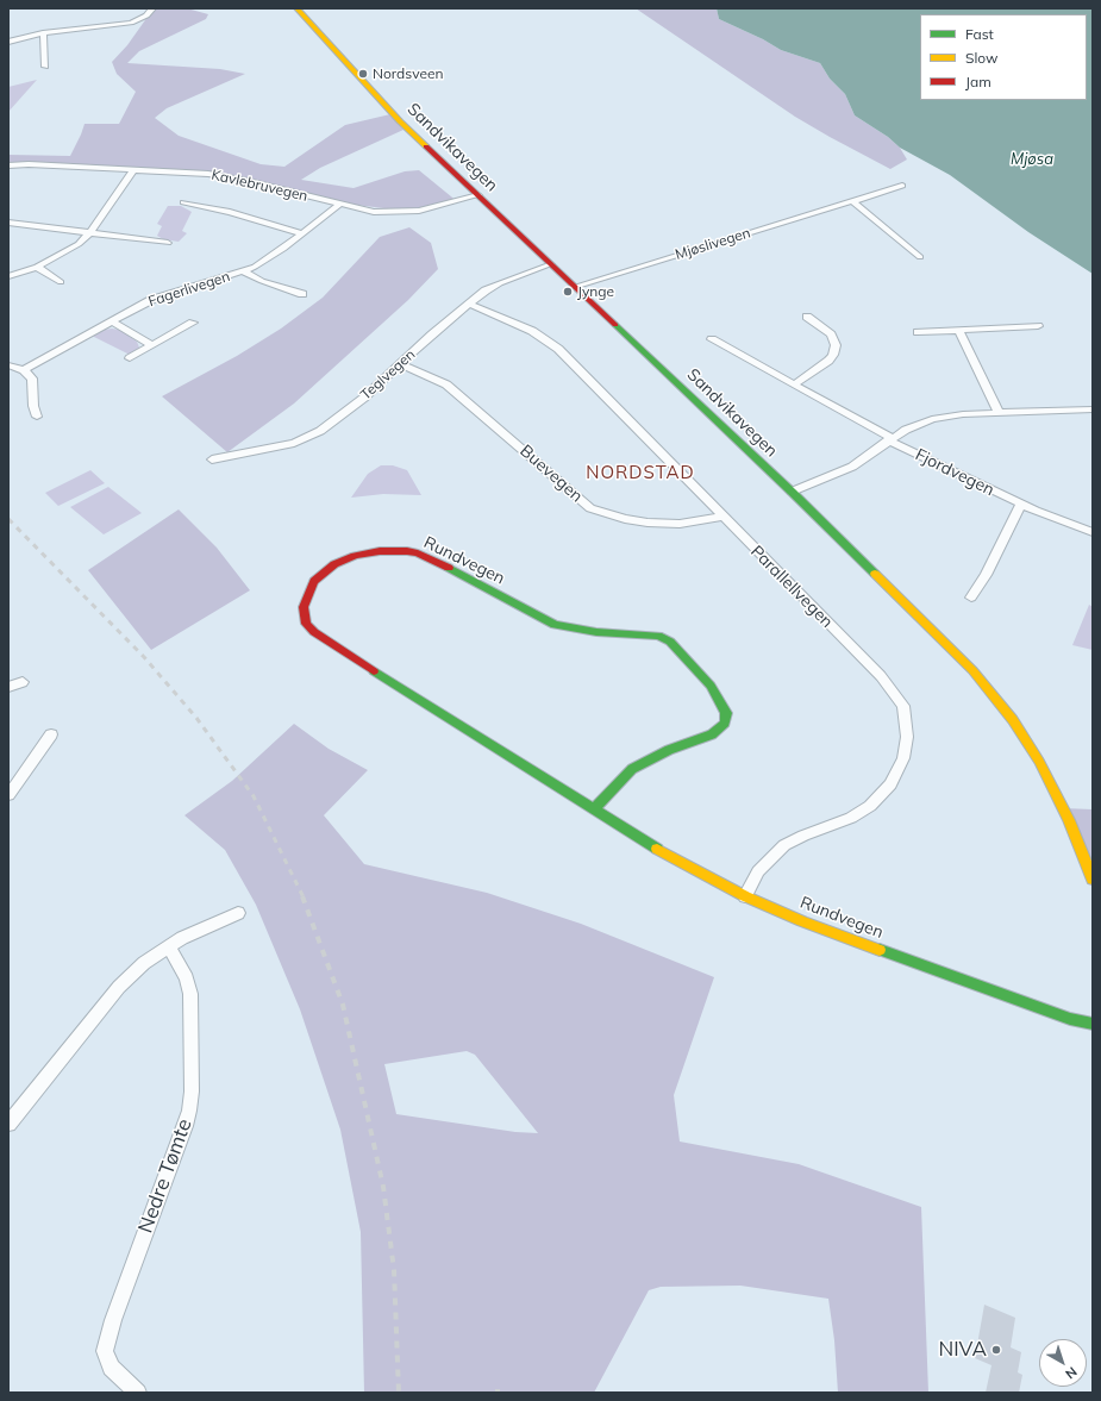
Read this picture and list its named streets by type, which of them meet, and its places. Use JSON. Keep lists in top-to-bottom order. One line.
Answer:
{"streets":{"main road":["Sandvikavegen","Rundvegen"],"street":["Kavlebruvegen","Mjøslivegen","Fagerlivegen","Teglvegen","Fjordvegen","Buevegen","Parallellvegen","Nedre Tømte"]},"crossings":[["Sandvikavegen","Kavlebruvegen"],["Sandvikavegen","Mjøslivegen"],["Sandvikavegen","Teglvegen"],["Sandvikavegen","Fjordvegen"],["Kavlebruvegen","Fagerlivegen"],["Teglvegen","Buevegen"],["Teglvegen","Parallellvegen"],["Buevegen","Parallellvegen"],["Rundvegen","Parallellvegen"]],"districts":["NORDSTAD"],"water":["Mjøsa"],"places":["Nordsveen","Jynge","NIVA"],"legend":["Fast","Slow","Jam"],"north":"bottom right"}
